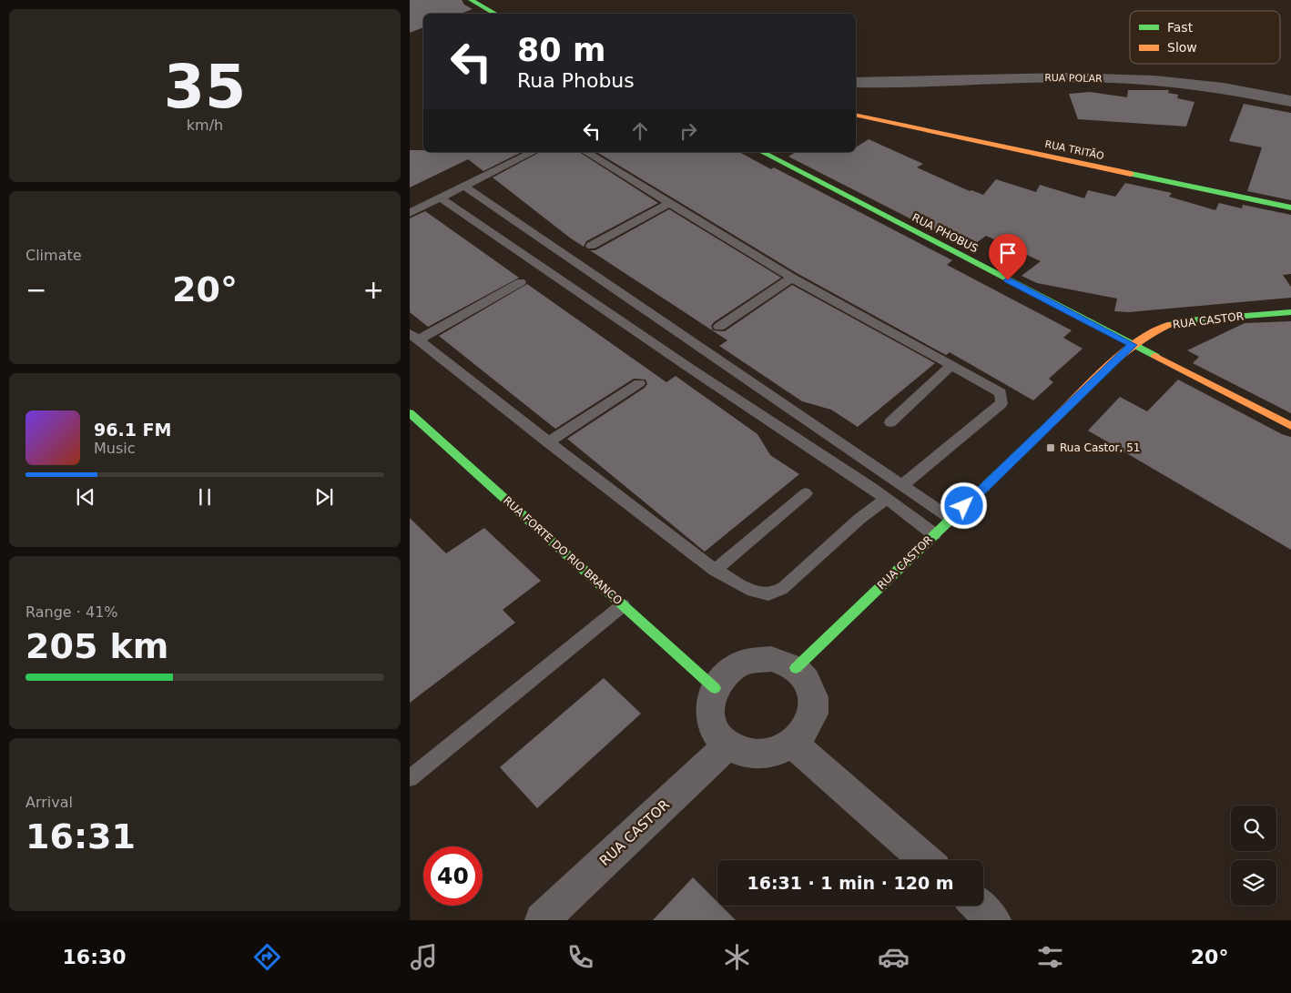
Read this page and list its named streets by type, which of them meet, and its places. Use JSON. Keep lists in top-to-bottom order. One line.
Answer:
{"streets":{"street":["RUA POLAR","RUA TRITÃO","RUA PHOBUS","RUA CASTOR","RUA FORTE DO RIO BRANCO"]},"crossings":[["RUA PHOBUS","RUA CASTOR"],["RUA CASTOR","RUA FORTE DO RIO BRANCO"]],"places":{"transit":["Rua Castor, 51"]},"legend":["Fast","Slow"],"page":{"tile":[["35","km/h"],"Climate",["Range · 41%","205 km"],["Arrival","16:31"]],"turn":["80 m","Rua Phobus"],"heat":["−","20°","+"],"song":["96.1 FM","Music"],"limit":"40","trip":"16:31 · 1 min · 120 m","tabs":["16:30","20°"]}}
